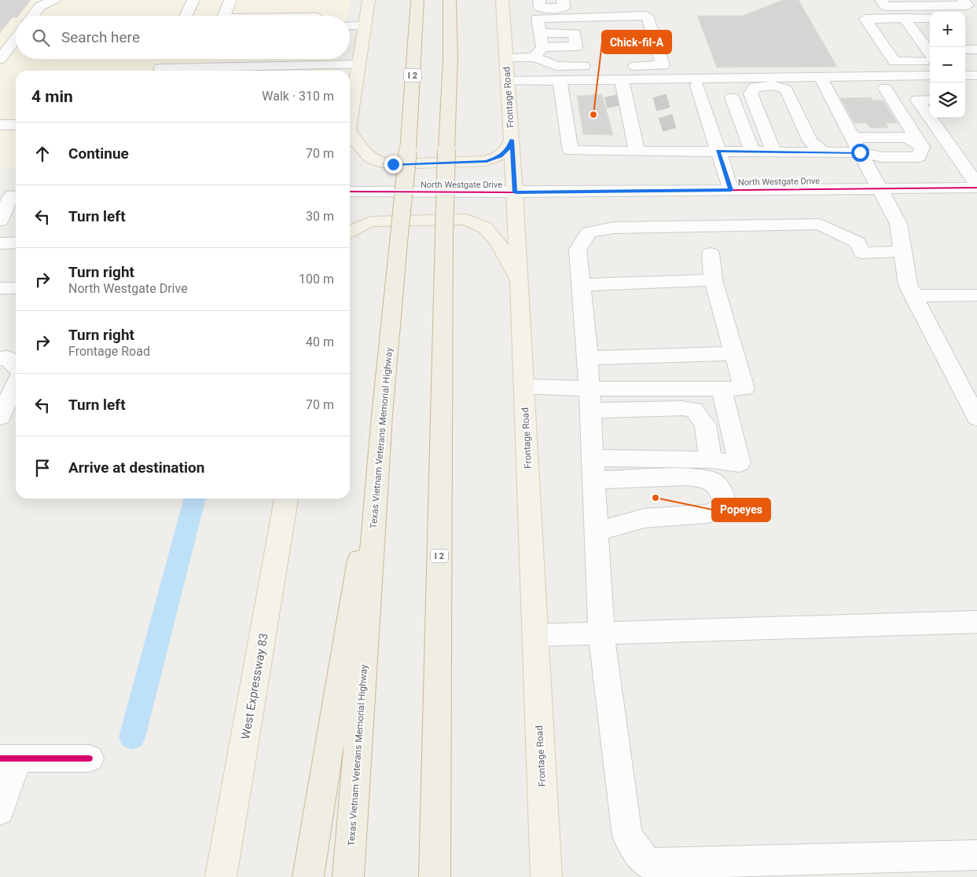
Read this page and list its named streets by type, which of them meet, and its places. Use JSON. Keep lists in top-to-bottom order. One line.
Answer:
{"streets":{"highway":["I 2","Texas Vietnam Veterans Memorial Highway"],"main road":["Frontage Road","West Expressway 83"],"street":["North Westgate Drive"]},"crossings":[["Frontage Road","North Westgate Drive"]],"places":["Chick-fil-A","Popeyes"],"page":{"map_buttons":["+","−"],"search":"Search here","heading":["4 min","Walk · 310 m"],"list":[["Continue","70 m"],["Turn left","30 m"],["Turn right","North Westgate Drive","100 m"],["Turn right","Frontage Road","40 m"],["Turn left","70 m"],"Arrive at destination"]}}
